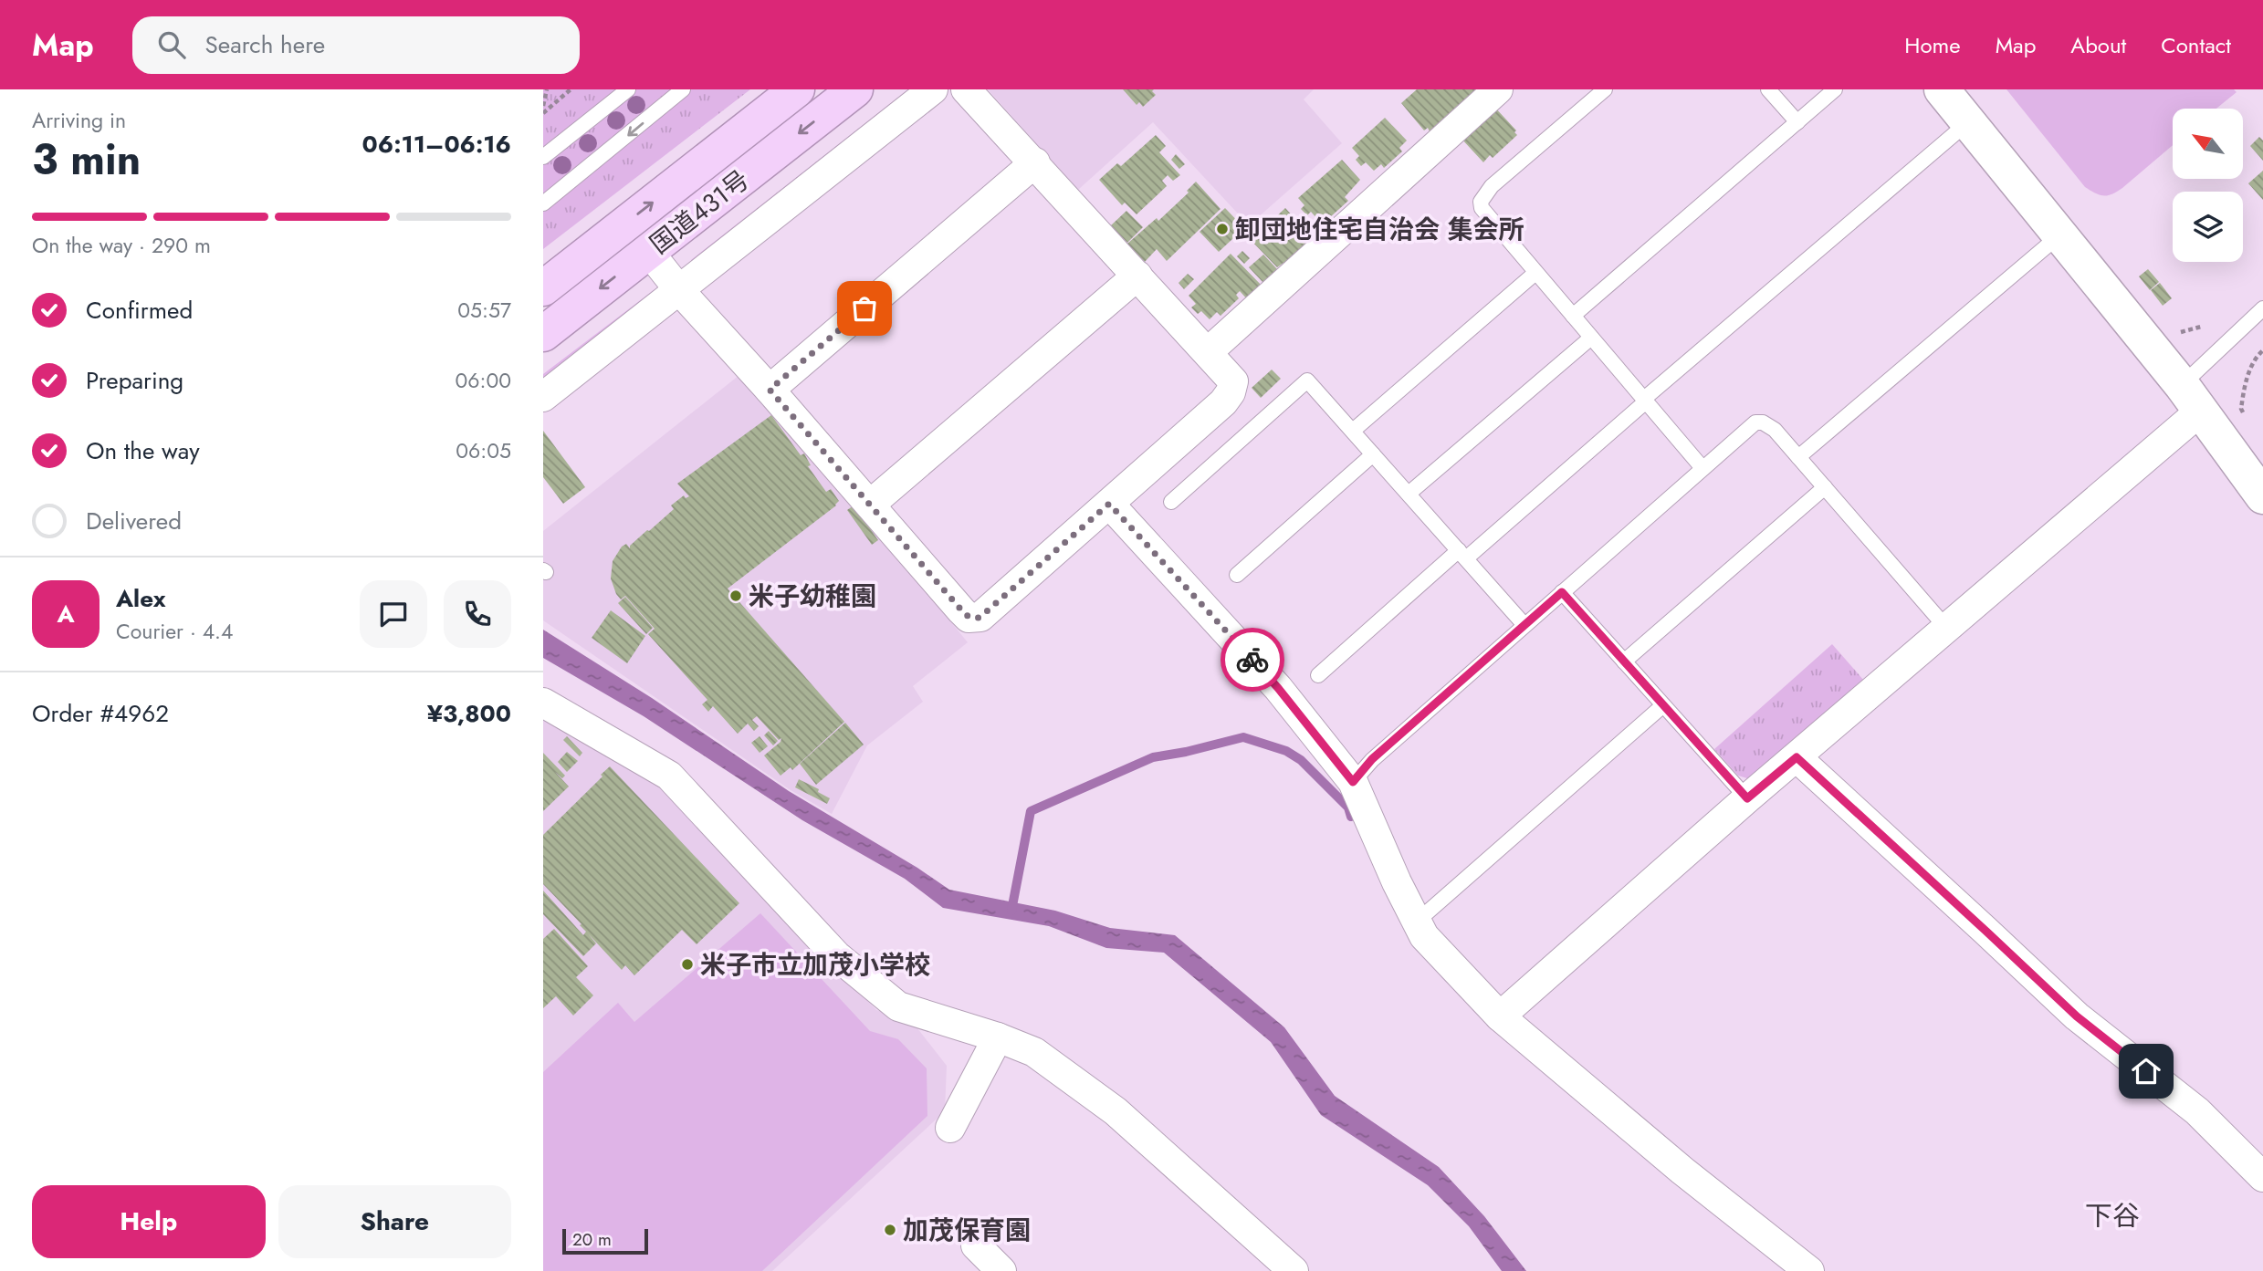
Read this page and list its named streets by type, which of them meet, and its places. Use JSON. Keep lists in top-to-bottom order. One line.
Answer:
{"streets":{"highway":["国道431号"]},"districts":["下谷"],"places":["卸団地住宅自治会 集会所","米子幼稚園","米子市立加茂小学校","加茂保育園"],"scale_bar":"20 m","north":"top left","page":{"header":"Map","search":"Search here","nav":["Home","Map","About","Contact"],"heading":["3 min","Arriving in","06:11–06:16"],"panel":["Alex","Courier · 4.4","Order #4962","¥3,800"],"bar":"On the way · 290 m","list":[["Confirmed","05:57"],["Preparing","06:00"],["On the way","06:05"],"Delivered"],"round":"A","buttons":["Help","Share"],"scale":"20 m"}}
